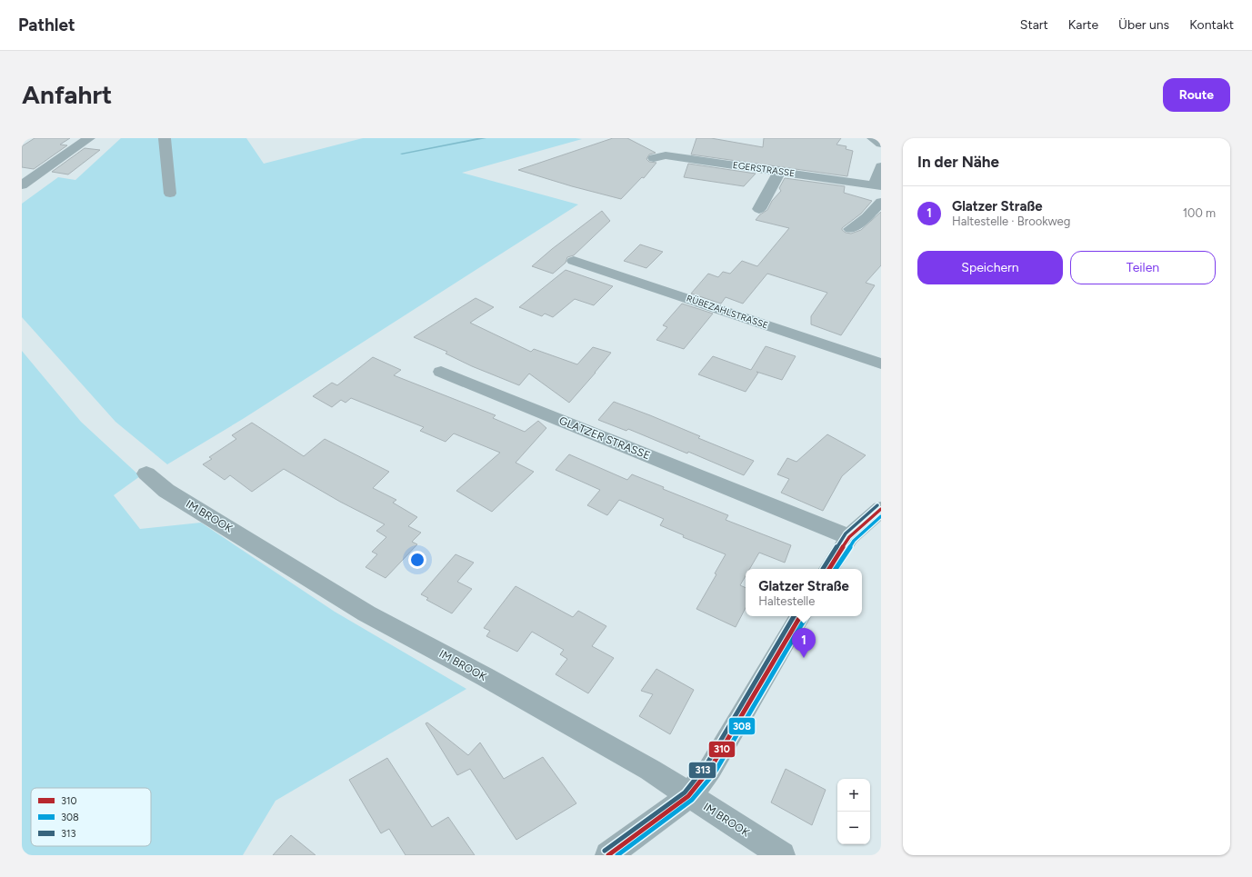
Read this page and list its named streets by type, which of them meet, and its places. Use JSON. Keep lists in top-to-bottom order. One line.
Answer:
{"streets":{"street":["EGERSTRASSE","RÜBEZAHLSTRASSE","GLATZER STRASSE","IM BROOK"]},"lines":["transit line 313","transit line 310","transit line 308"],"legend":["310","308","313"],"page":{"header":"Pathlet","nav":["Start","Karte","Über uns","Kontakt"],"buttons":["Route",["Speichern","Teilen"]],"title":"Anfahrt","heading":"In der Nähe","list":[{"mark":"1","name":"Glatzer Straße","note":"Haltestelle · Brookweg","value":"100 m"}],"popup":["Glatzer Straße","Haltestelle"],"pins":"1","map_buttons":["+","−"]}}
